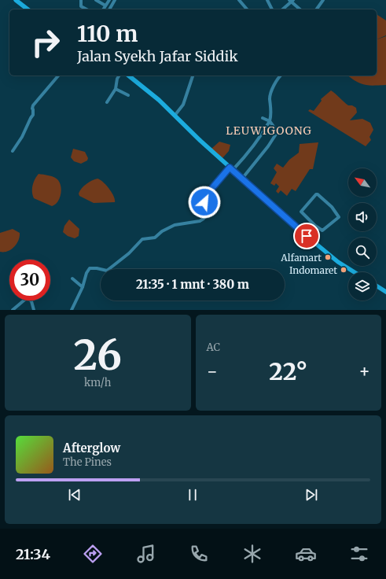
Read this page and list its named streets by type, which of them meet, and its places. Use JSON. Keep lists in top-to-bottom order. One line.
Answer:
{"districts":["LEUWIGOONG"],"places":["Alfamart","Indomaret"],"north":"top left","page":{"turn":["110 m","Jalan Syekh Jafar Siddik"],"limit":"30","trip":"21:35 · 1 mnt · 380 m","tile":[["26","km/h"],"AC"],"heat":["−","22°","+"],"song":["Afterglow","The Pines"],"tabs":"21:34"}}
